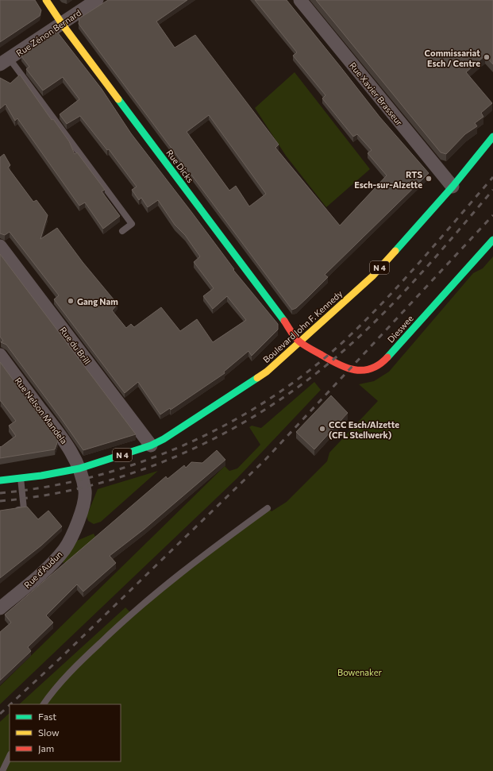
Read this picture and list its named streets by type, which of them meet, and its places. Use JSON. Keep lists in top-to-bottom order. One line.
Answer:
{"streets":{"street":["Rue Zénon Bernard","Rue Xavier Brasseur","Rue Dicks","N 4","Boulevard John F. Kennedy","Dieswee","Rue du Brill","Rue Nelson Mandela","Rue d'Audun"]},"crossings":[["Rue Zénon Bernard","Rue Dicks"],["Rue Xavier Brasseur","Boulevard John F. Kennedy"],["Rue Dicks","Boulevard John F. Kennedy"],["Rue Dicks","Dieswee"],["N 4","Boulevard John F. Kennedy"],["N 4","Rue Nelson Mandela"],["N 4","Rue d'Audun"],["Boulevard John F. Kennedy","Dieswee"],["Boulevard John F. Kennedy","Rue du Brill"],["Boulevard John F. Kennedy","Rue Nelson Mandela"],["Boulevard John F. Kennedy","Rue d'Audun"],["Rue Nelson Mandela","Rue d'Audun"]],"parks":["Bowenaker"],"places":["Commissariat Esch / Centre","RTS Esch-sur-Alzette","Gang Nam","CCC Esch/Alzette (CFL Stellwerk)"],"legend":["Fast","Slow","Jam"]}
